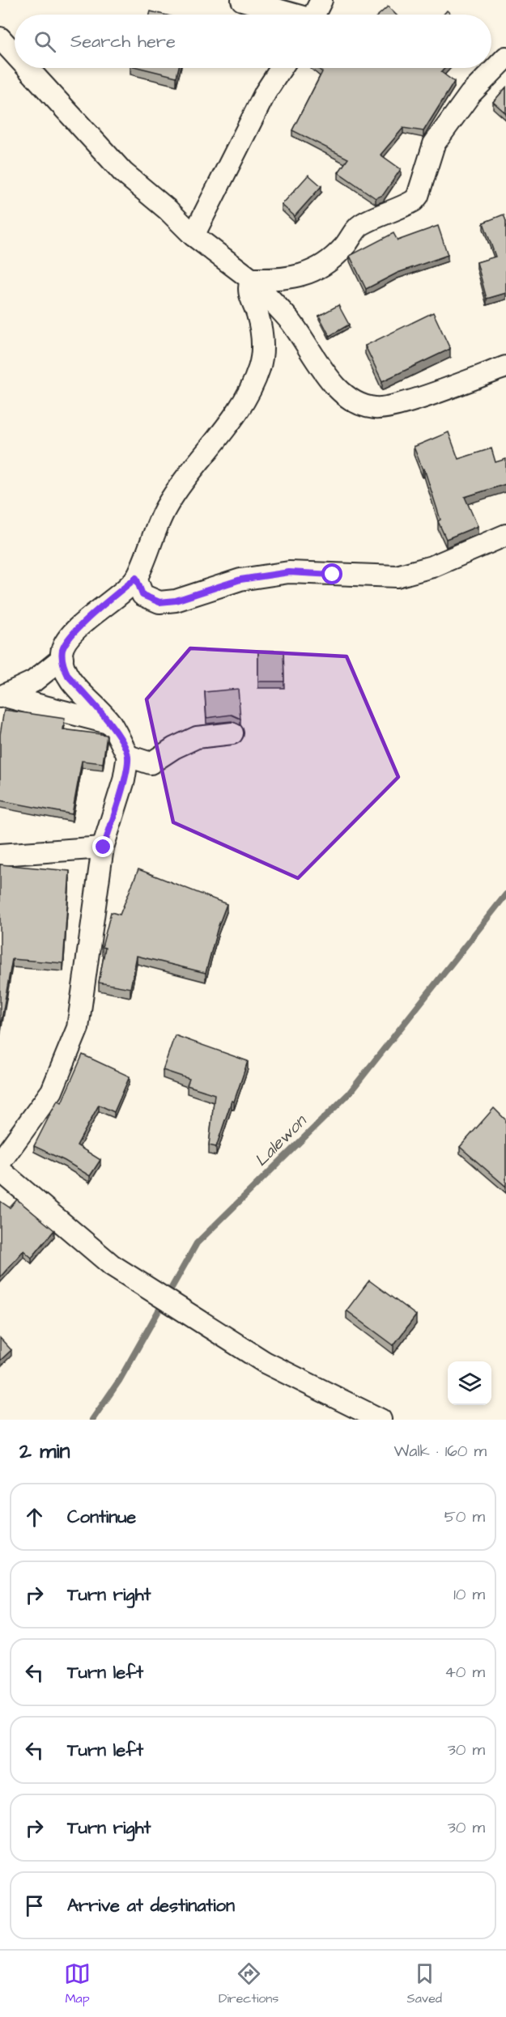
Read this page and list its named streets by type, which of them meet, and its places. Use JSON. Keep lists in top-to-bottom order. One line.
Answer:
{"water":["Lalewon"],"page":{"search":"Search here","heading":["2 min","Walk · 160 m"],"list":[["Continue","50 m"],["Turn right","10 m"],["Turn left","40 m"],["Turn left","30 m"],["Turn right","30 m"],"Arrive at destination"],"nav":["Map","Directions","Saved"]}}
